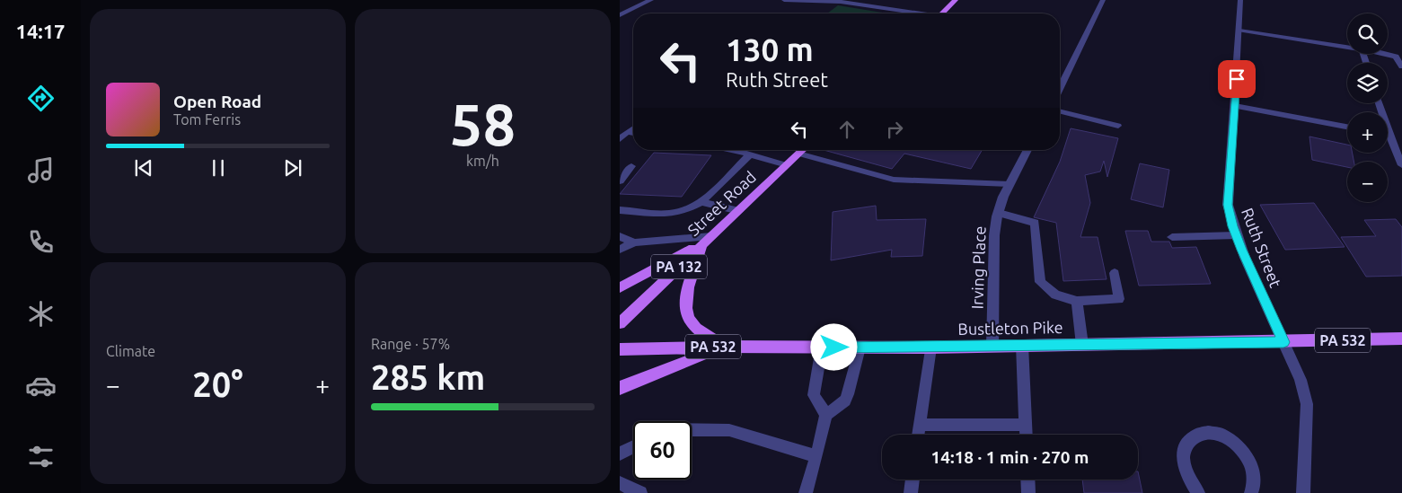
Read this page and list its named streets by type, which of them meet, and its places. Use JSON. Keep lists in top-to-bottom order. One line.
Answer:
{"streets":{"main road":["Street Road","PA 132","Bustleton Pike","PA 532"],"street":["Ruth Street","Irving Place"]},"crossings":[["Ruth Street","Bustleton Pike"],["Irving Place","Bustleton Pike"]],"page":{"tabs":"14:17","tile":[["58","km/h"],"Climate",["Range · 57%","285 km"]],"map_buttons":["+","−"],"turn":["130 m","Ruth Street"],"song":["Open Road","Tom Ferris"],"heat":["−","20°","+"],"limit":"60","trip":"14:18 · 1 min · 270 m"}}
